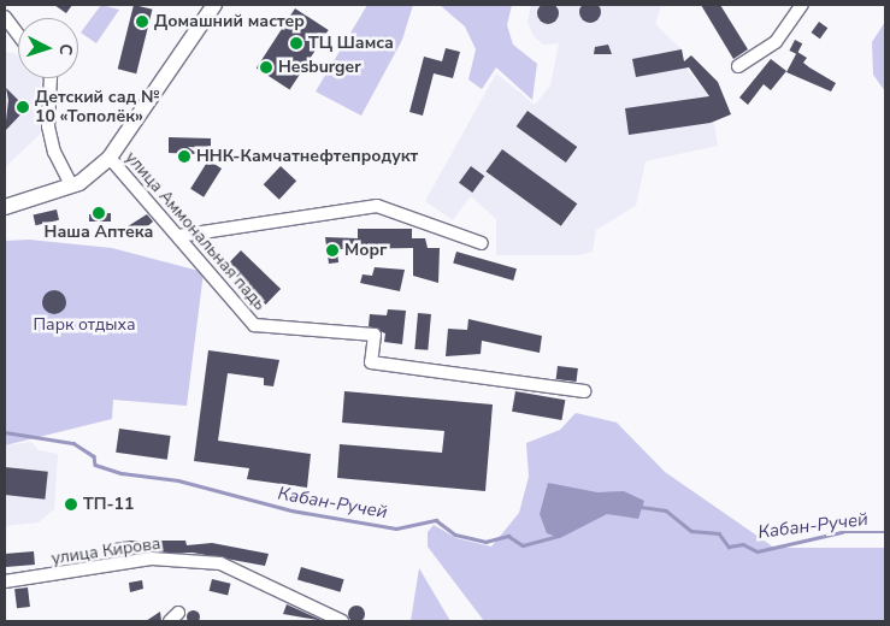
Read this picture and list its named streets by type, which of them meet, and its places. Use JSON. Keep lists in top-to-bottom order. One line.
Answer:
{"streets":{"street":["улица Аммональная падь","улица Кирова"]},"water":["Кабан-Ручей"],"parks":["Парк отдыха"],"places":["Домашний мастер","ТЦ Шамса","Hesburger","Детский сад № 10 «Тополёк»","ННК-Камчатнефтепродукт","Наша Аптека","Морг","ТП-11"],"north":"right"}
